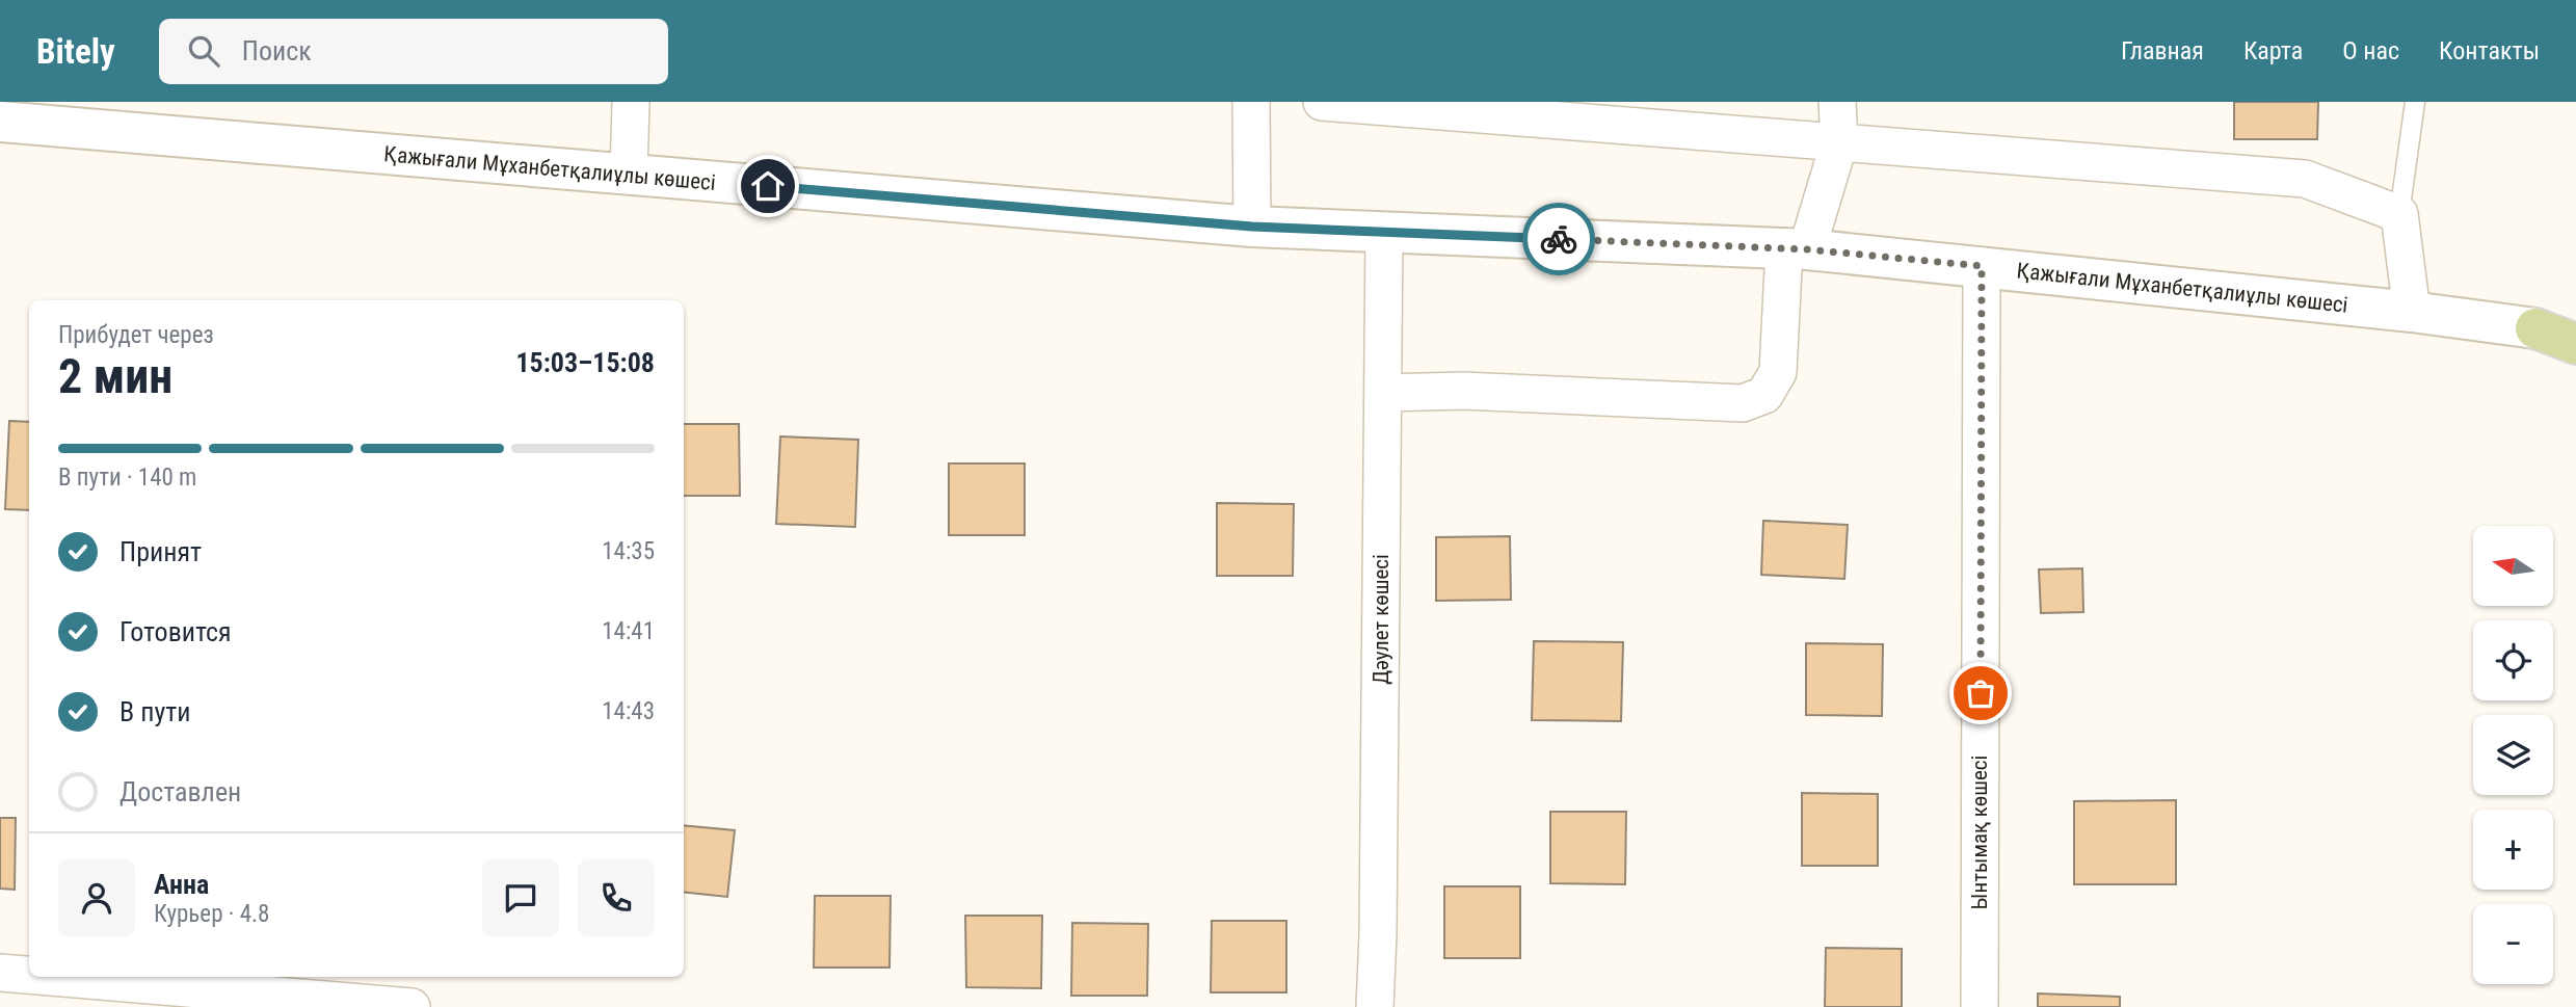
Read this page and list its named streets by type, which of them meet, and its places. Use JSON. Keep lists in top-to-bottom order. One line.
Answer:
{"streets":{"street":["Қажығали Мұханбетқалиұлы көшесі","Дәулет көшесі","Ынтымақ көшесі"]},"crossings":[["Қажығали Мұханбетқалиұлы көшесі","Дәулет көшесі"],["Қажығали Мұханбетқалиұлы көшесі","Ынтымақ көшесі"]],"north":"left","page":{"header":"Bitely","search":"Поиск","nav":["Главная","Карта","О нас","Контакты"],"heading":["2 мин","Прибудет через","15:03–15:08"],"panel":["Анна","Курьер · 4.8"],"bar":"В пути · 140 m","list":[["Принят","14:35"],["Готовится","14:41"],["В пути","14:43"],"Доставлен"],"map_buttons":["+","−"]}}
